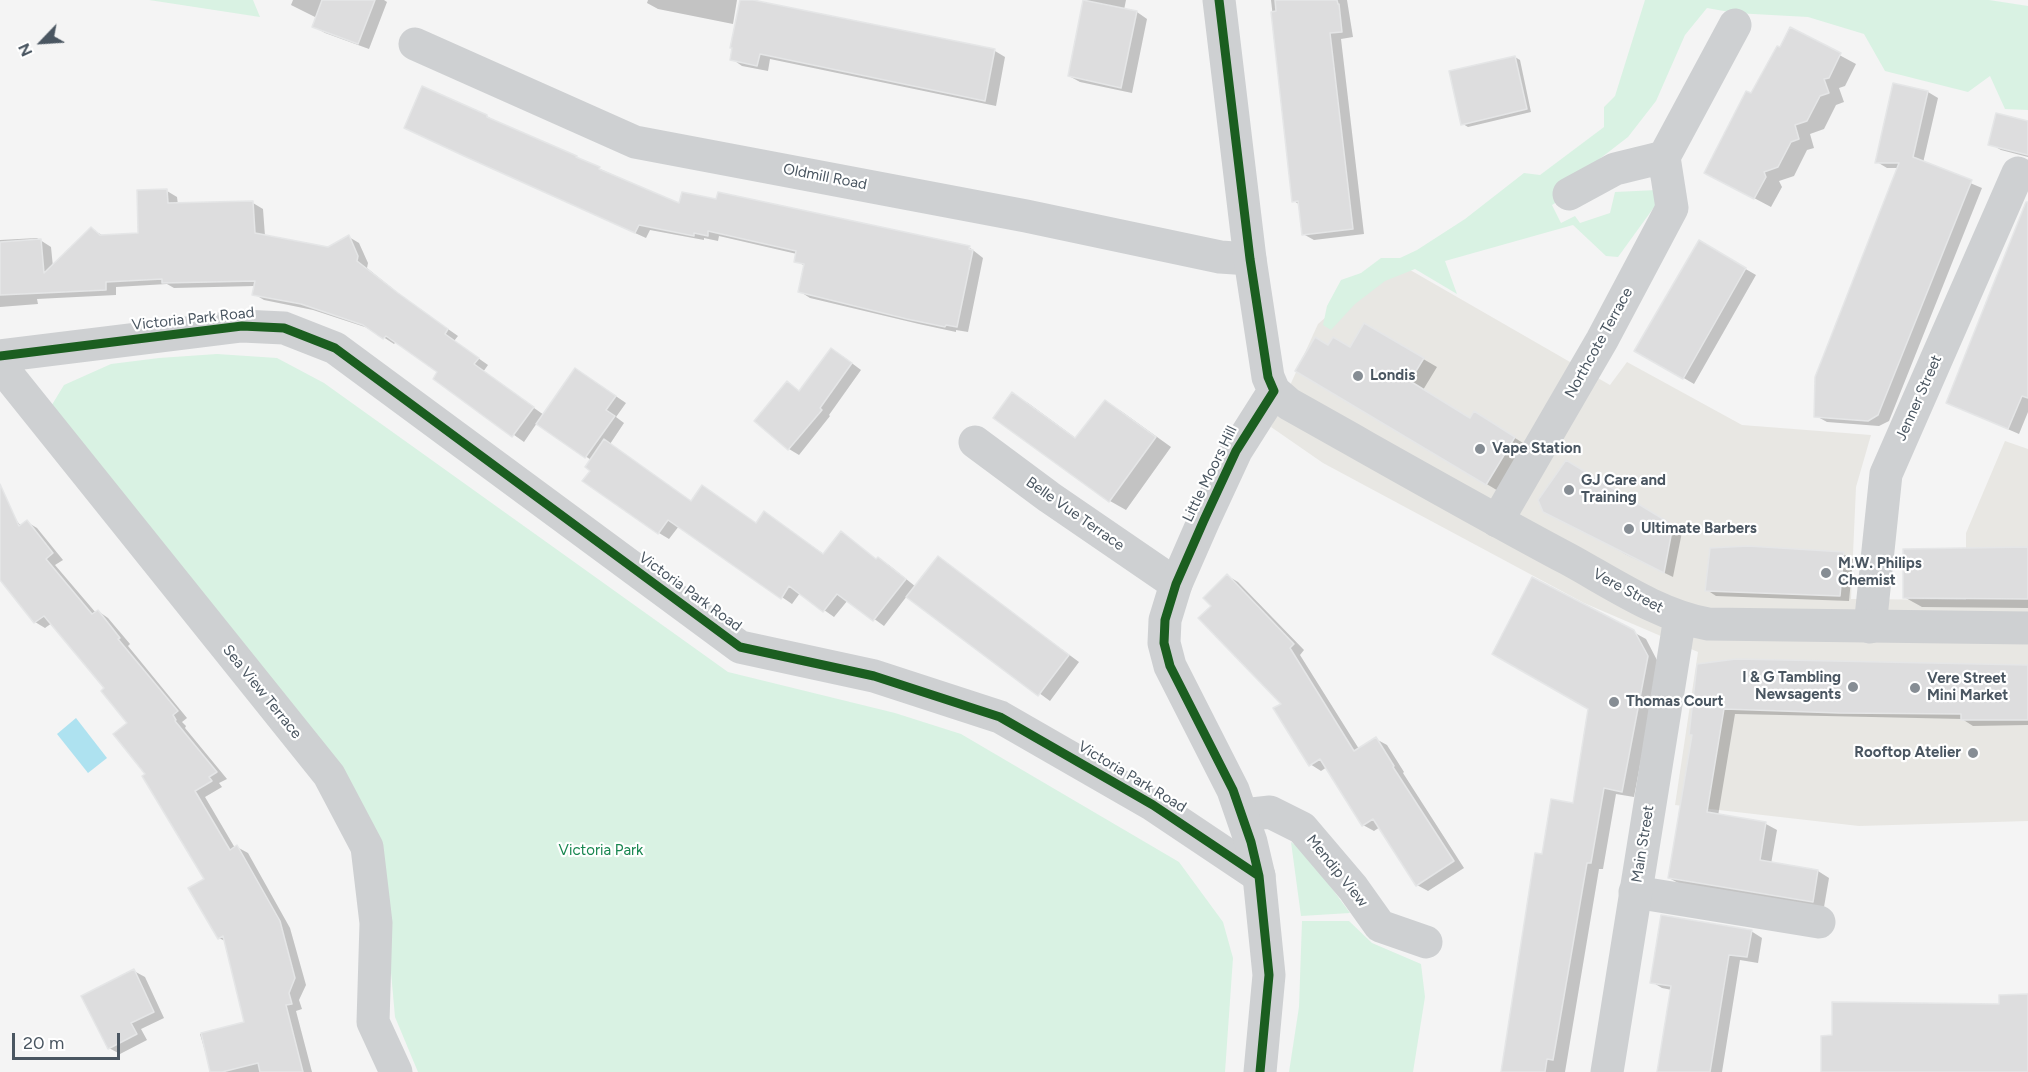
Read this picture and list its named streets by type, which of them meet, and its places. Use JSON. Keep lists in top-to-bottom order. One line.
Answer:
{"streets":{"street":["Oldmill Road","Victoria Park Road","Northcote Terrace","Jenner Street","Little Moors Hill","Belle Vue Terrace","Vere Street","Sea View Terrace","Main Street","Mendip View"]},"crossings":[["Victoria Park Road","Little Moors Hill"],["Northcote Terrace","Vere Street"],["Jenner Street","Vere Street"],["Little Moors Hill","Belle Vue Terrace"],["Little Moors Hill","Vere Street"],["Little Moors Hill","Mendip View"],["Vere Street","Main Street"]],"parks":["Victoria Park"],"places":["Londis","Vape Station","GJ Care and Training","Ultimate Barbers","M.W. Philips Chemist","I & G Tambling Newsagents","Vere Street Mini Market","Thomas Court","Rooftop Atelier"],"scale_bar":"20 m","north":"bottom left"}
